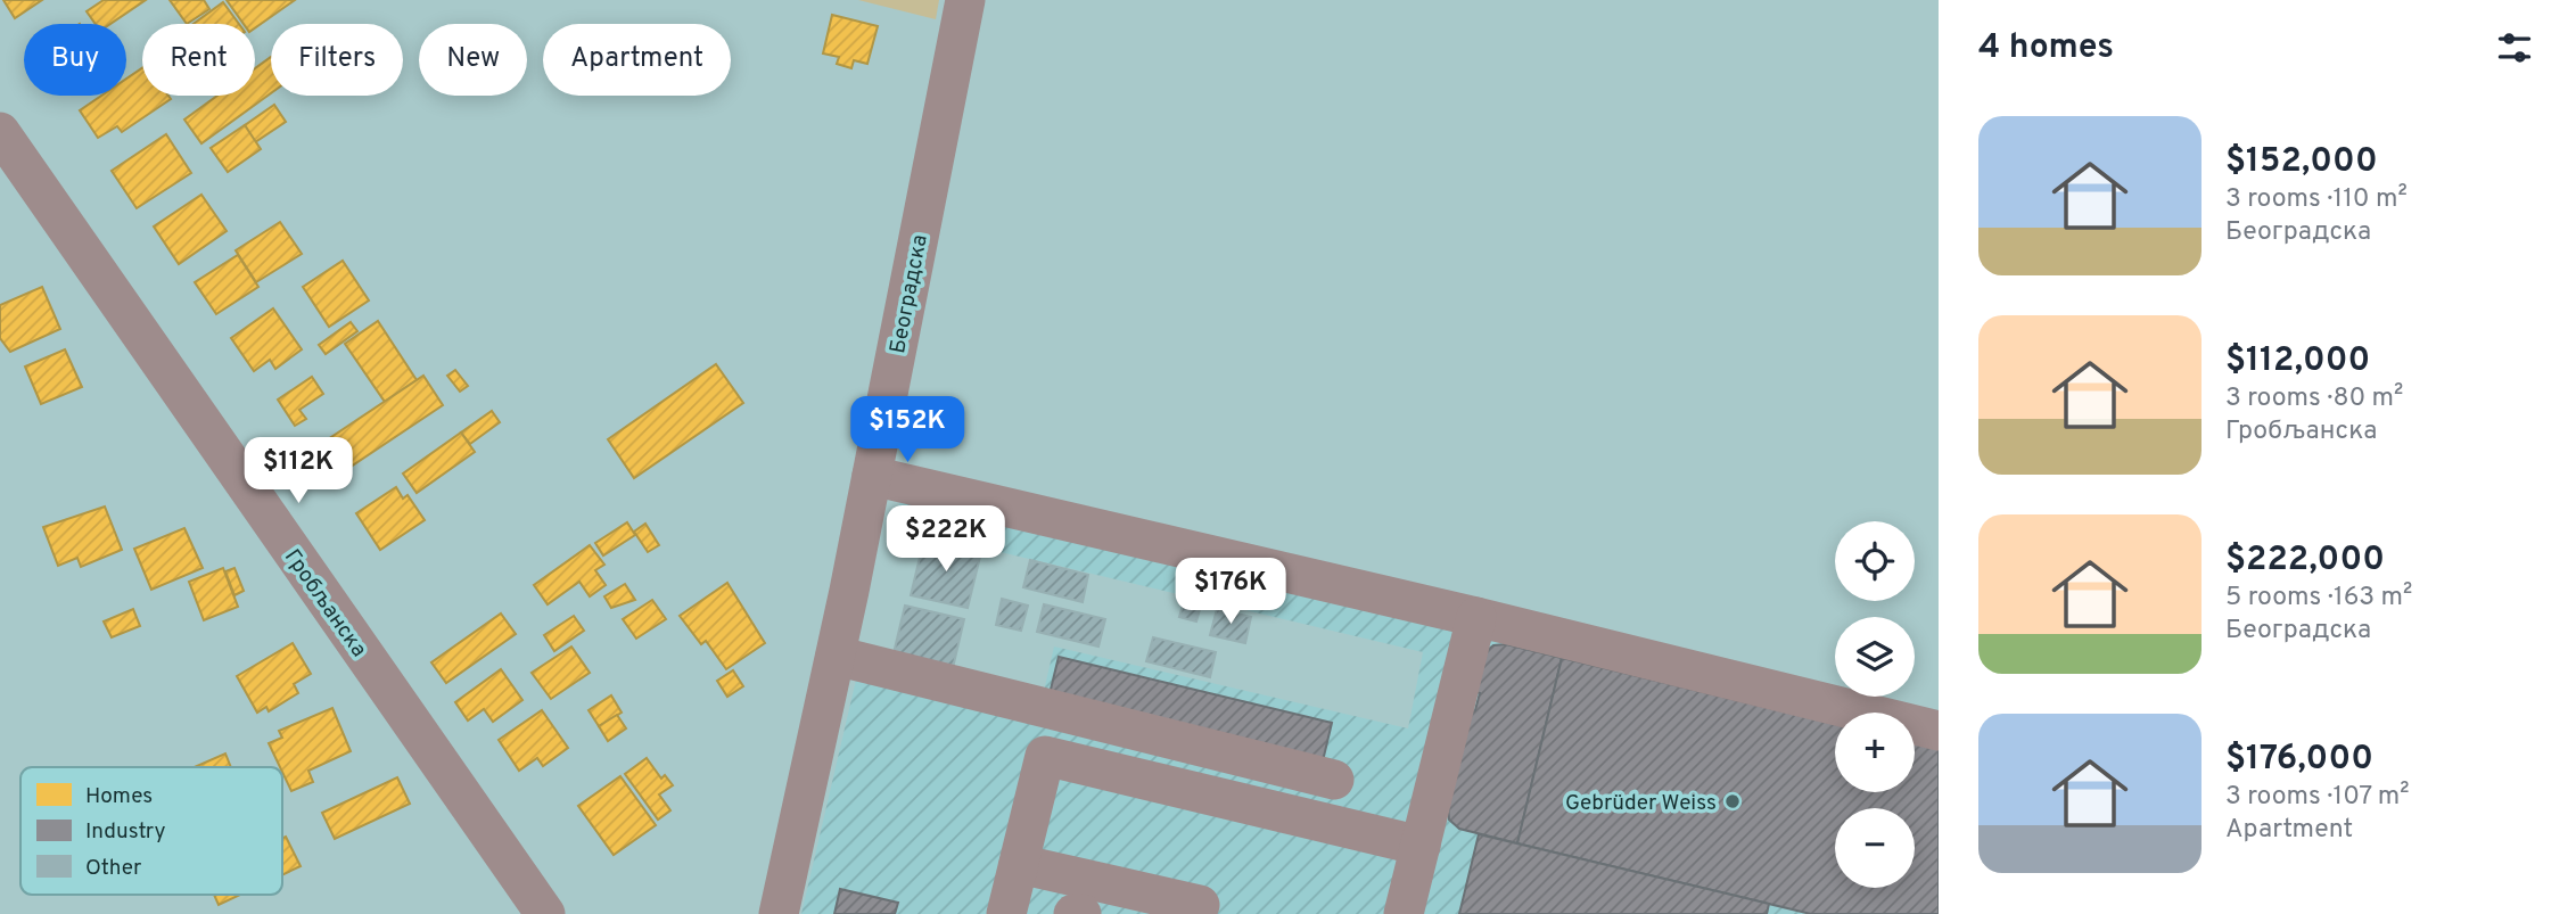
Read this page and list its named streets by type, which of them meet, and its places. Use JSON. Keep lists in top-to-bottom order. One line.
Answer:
{"streets":{"street":["Београдска","Гробљанска"]},"places":["Gebrüder Weiss"],"legend":["Homes","Industry","Other"],"page":{"heading":"4 homes","chip":["Buy","Rent","Filters","New","Apartment"],"list":[{"name":"$152,000","note":"3 rooms · 110 m² · Београдска"},{"name":"$112,000","note":"3 rooms · 80 m² · Гробљанска"},{"name":"$222,000","note":"5 rooms · 163 m² · Београдска"},{"name":"$176,000","note":"3 rooms · 107 m² · Apartment"}],"price":["$152K","$112K","$222K","$176K"],"map_buttons":["+","−"]}}
